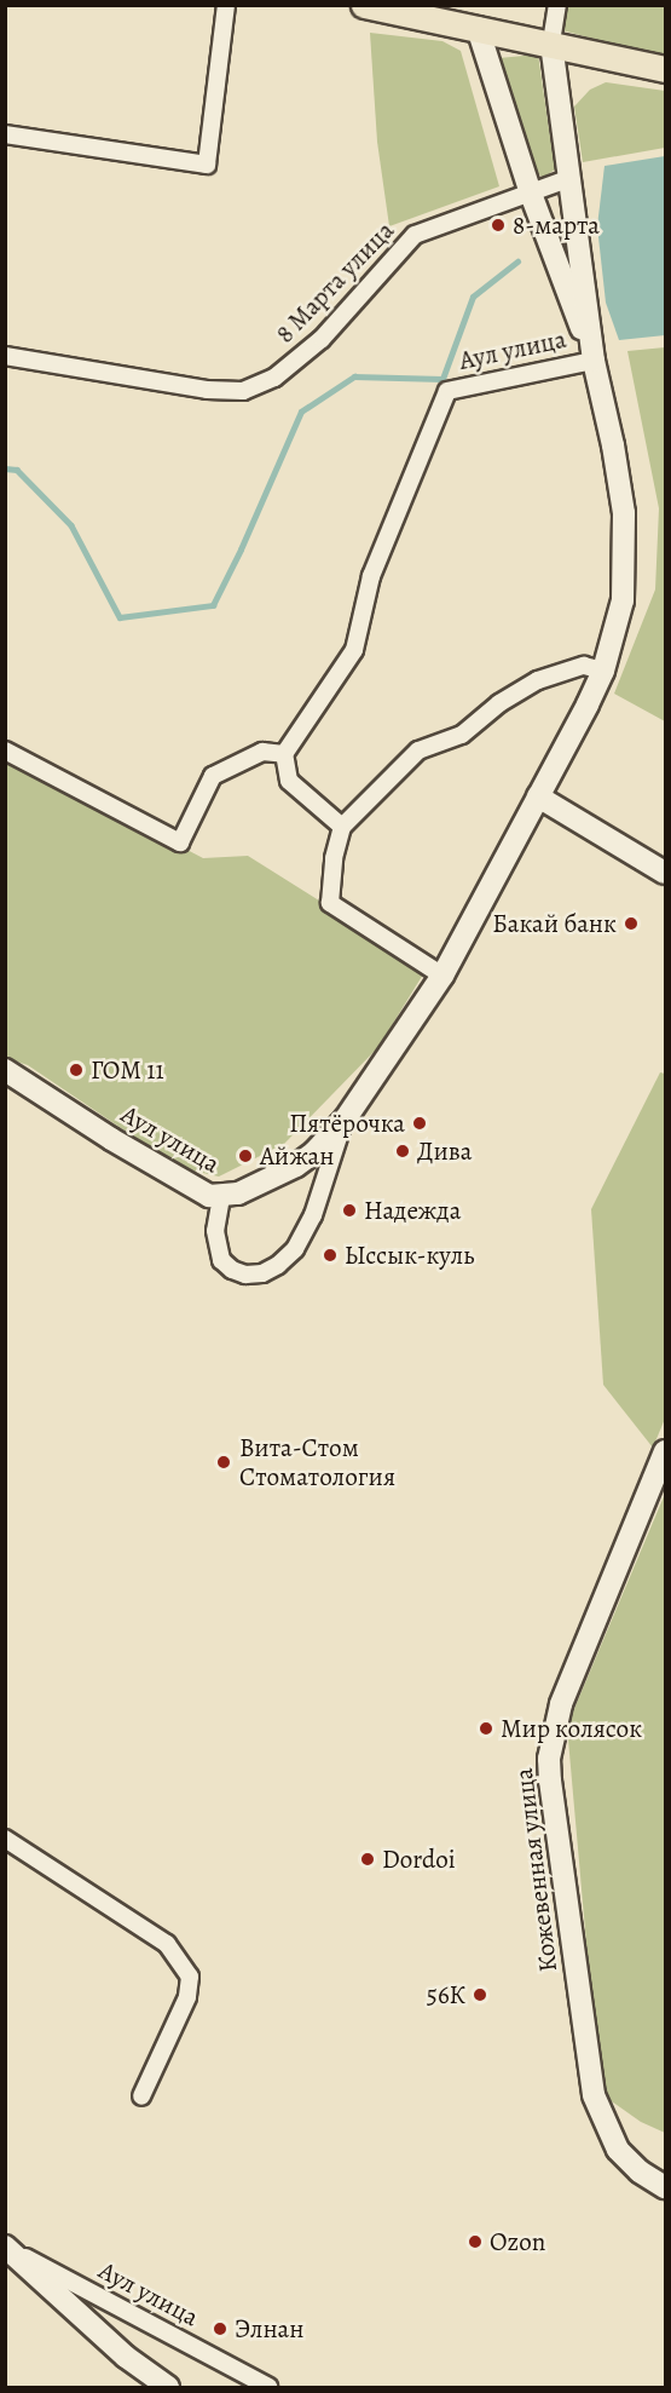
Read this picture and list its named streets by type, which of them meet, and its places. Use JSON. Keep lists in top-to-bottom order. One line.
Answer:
{"streets":{"main road":["Аул улица","Кожевенная улица"],"street":["8 Марта улица"]},"places":["8-марта","Бакай банк","ГОМ 11","Пятёрочка","Дива","Айжан","Надежда","Ыссык-куль","Вита-Стом Стоматология","Мир колясок","Dordoi","56К","Ozon","Элнан"]}
